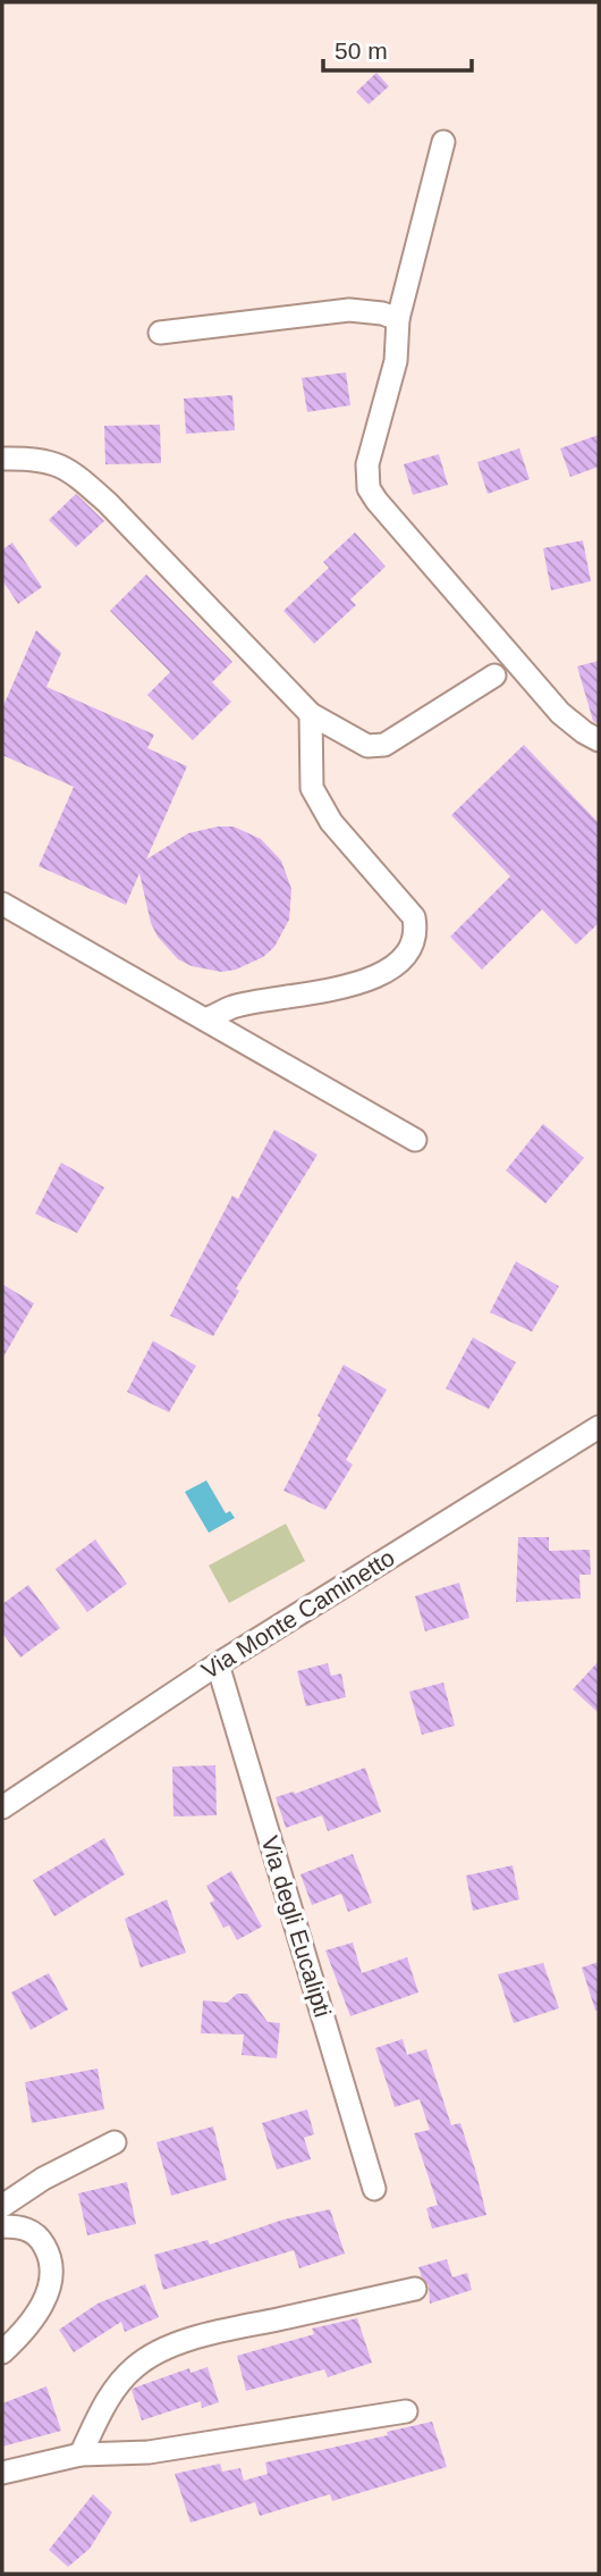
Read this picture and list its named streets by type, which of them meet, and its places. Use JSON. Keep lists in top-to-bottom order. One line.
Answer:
{"streets":{"street":["Via Monte Caminetto","Via degli Eucalipti"]},"crossings":[["Via Monte Caminetto","Via degli Eucalipti"]],"scale_bar":"50 m"}
